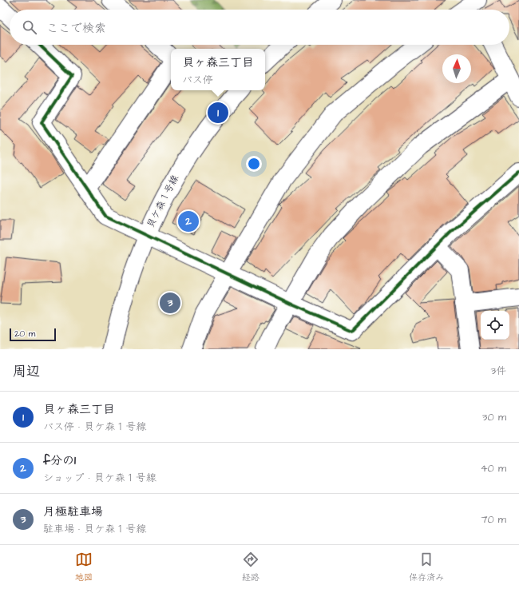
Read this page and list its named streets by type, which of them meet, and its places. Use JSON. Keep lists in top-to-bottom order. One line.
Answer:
{"streets":{"street":["貝ケ森１号線"]},"scale_bar":"20 m","north":"top","page":{"search":"ここで検索","popup":["貝ヶ森三丁目","バス停"],"pins":["1","2","3"],"scale":"20 m","heading":["周辺","3件"],"list":[{"mark":"1","name":"貝ヶ森三丁目","note":"バス停 · 貝ケ森１号線","value":"30 m"},{"mark":"2","name":"f分の1","note":"ショップ · 貝ケ森１号線","value":"40 m"},{"mark":"3","name":"月極駐車場","note":"駐車場 · 貝ケ森１号線","value":"70 m"}],"nav":["地図","経路","保存済み"]}}
